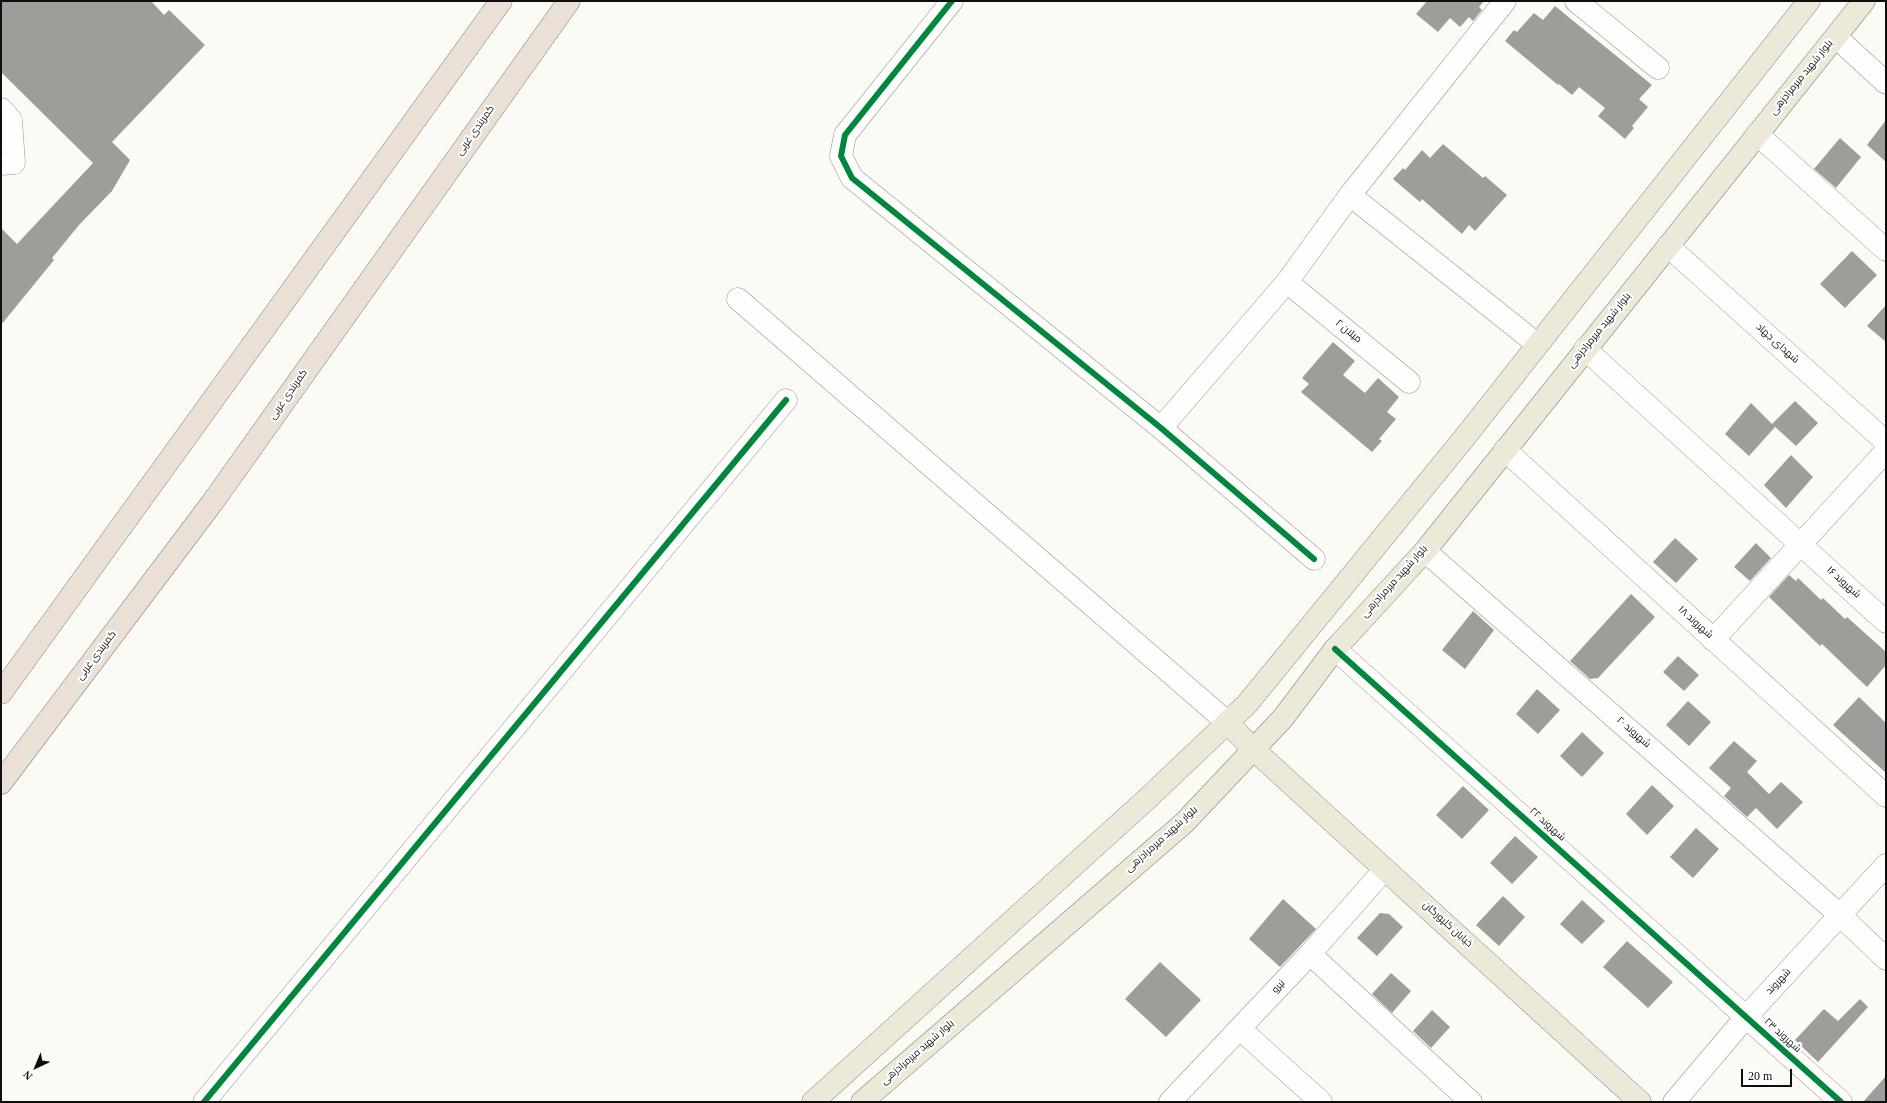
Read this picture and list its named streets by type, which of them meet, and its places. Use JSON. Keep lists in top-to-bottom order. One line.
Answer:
{"streets":{"highway":["کمربندی غربی"],"main road":["بلوار شهید میرمرادزهی","خیابان کلپورگان"],"street":["میلان ۲","شهدای جهاد","شهروند ۱۶","شهروند ۱۸","شهروند ۲۰","شهروند ۲۲","شهروند","نیرو","شهروند ۲۳"]},"crossings":[["بلوار شهید میرمرادزهی","شهدای جهاد"],["بلوار شهید میرمرادزهی","شهروند ۱۶"],["بلوار شهید میرمرادزهی","شهروند ۱۸"],["بلوار شهید میرمرادزهی","شهروند ۲۰"],["بلوار شهید میرمرادزهی","شهروند ۲۲"],["بلوار شهید میرمرادزهی","خیابان کلپورگان"],["شهروند ۲۰","شهروند"],["شهروند ۲۲","شهروند"],["شهروند ۲۲","شهروند ۲۳"],["خیابان کلپورگان","نیرو"],["شهروند","شهروند ۲۳"]],"scale_bar":"20 m","north":"bottom left"}
